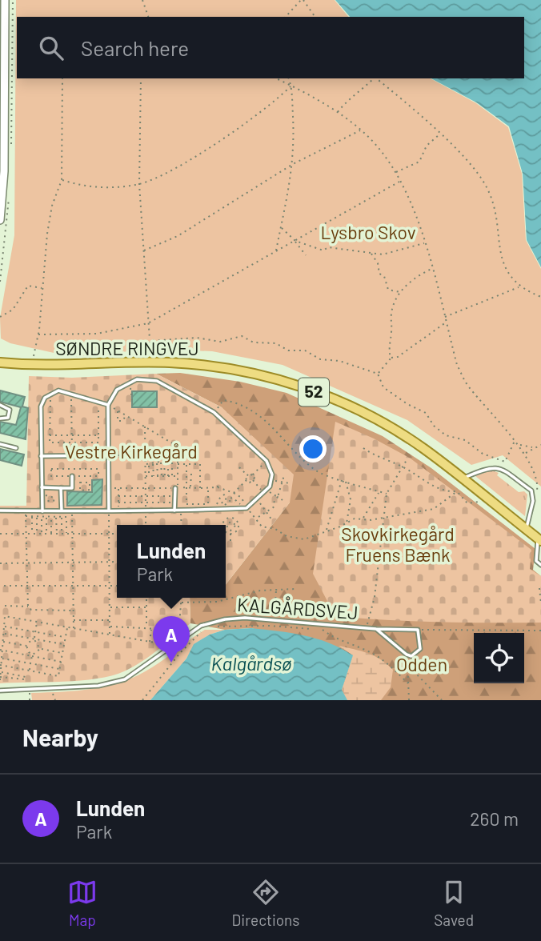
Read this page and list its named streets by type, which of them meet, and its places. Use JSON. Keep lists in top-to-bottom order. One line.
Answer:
{"streets":{"main road":["SØNDRE RINGVEJ","52"],"lane":["KALGÅRDSVEJ"]},"water":["Kalgårdsø"],"parks":["Lysbro Skov","Vestre Kirkegård","Skovkirkegård Fruens Bænk","Odden"],"page":{"search":"Search here","popup":["Lunden","Park"],"pins":"A","heading":"Nearby","list":[{"mark":"A","name":"Lunden","note":"Park","value":"260 m"}],"nav":["Map","Directions","Saved"]}}
